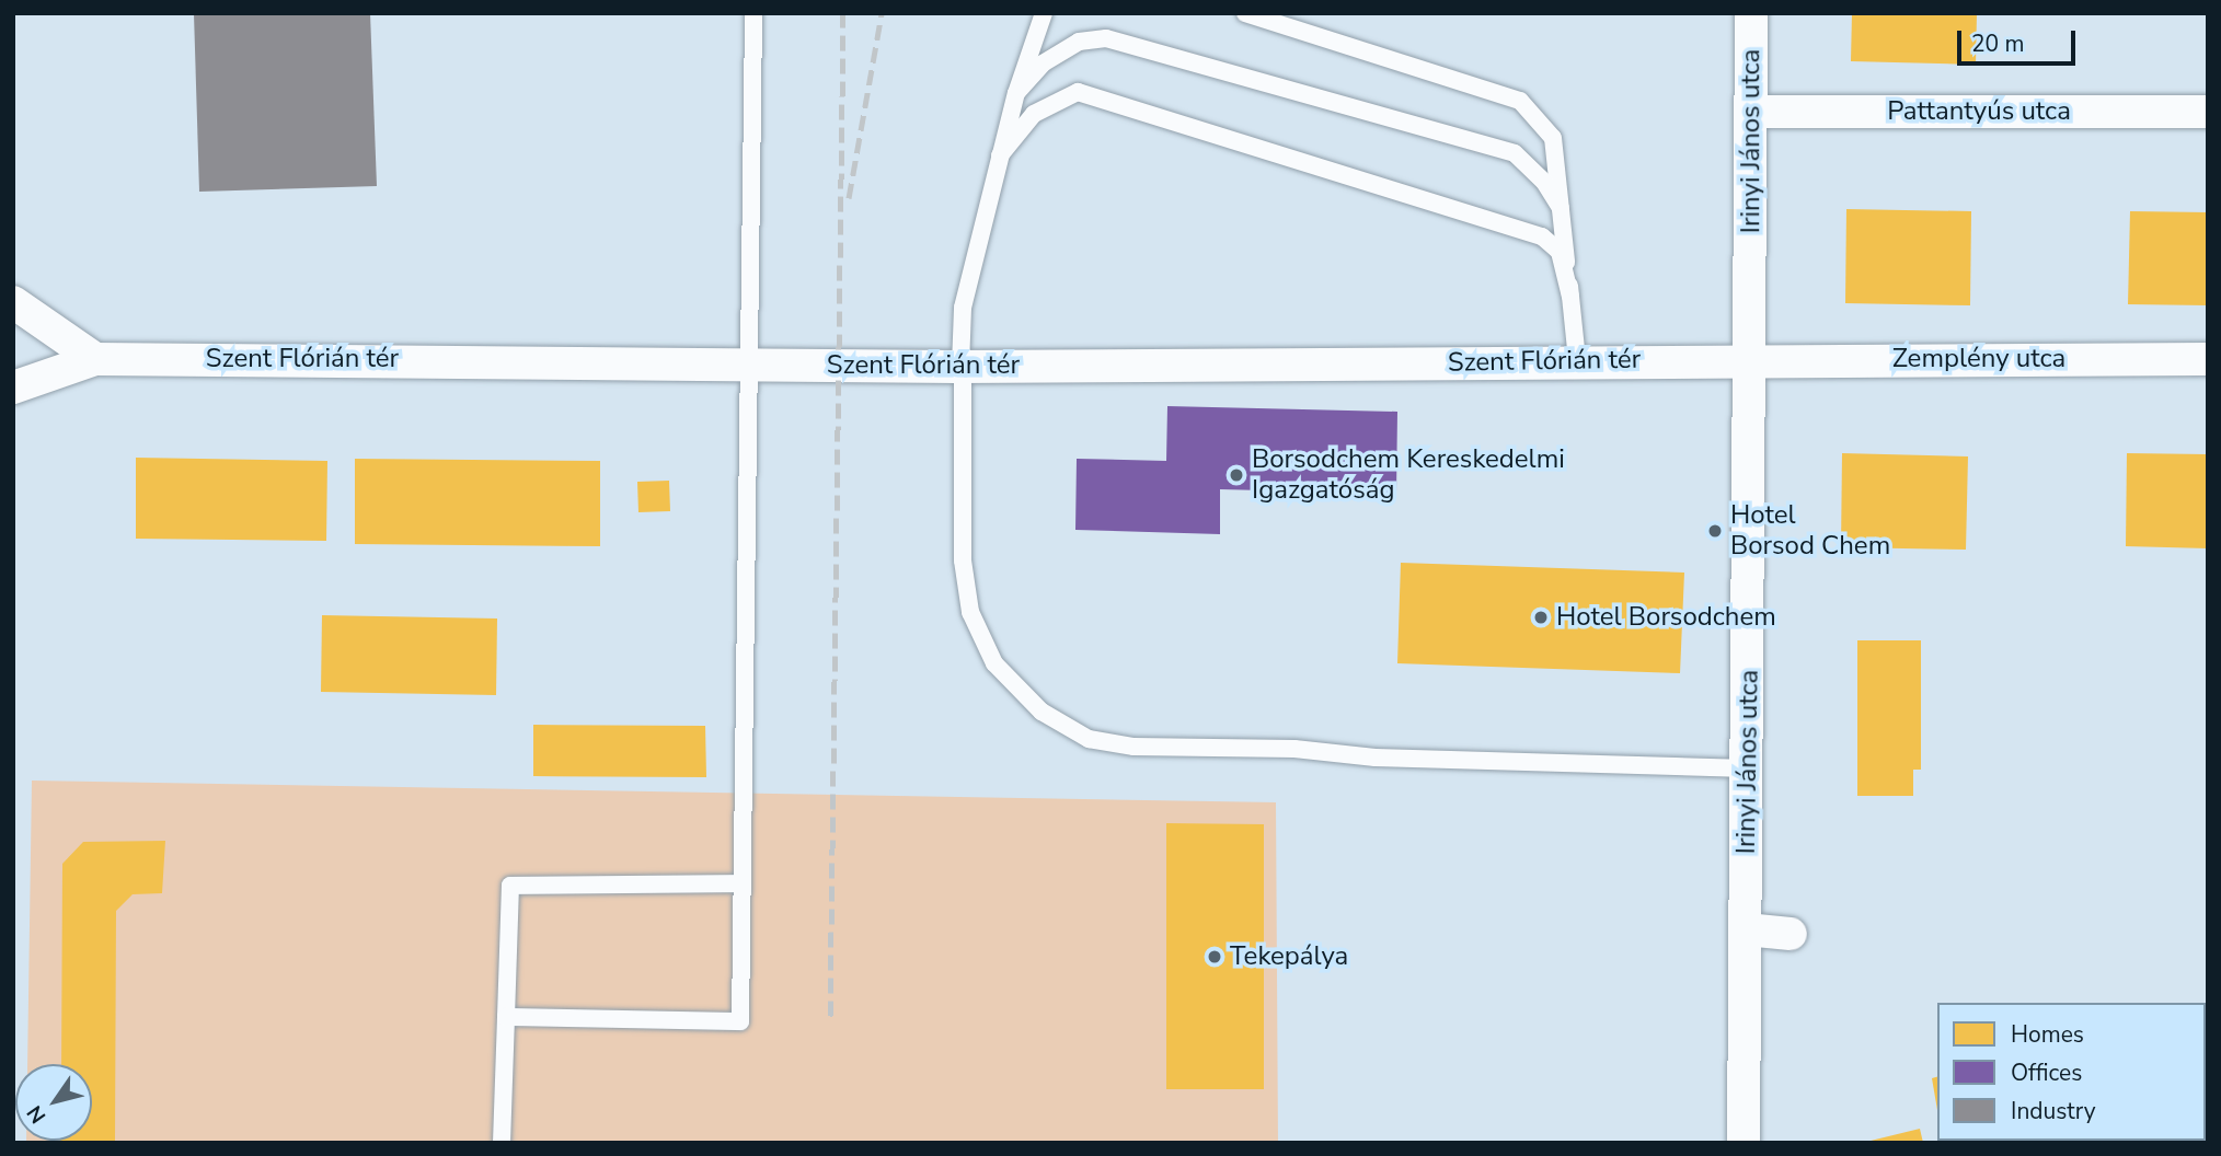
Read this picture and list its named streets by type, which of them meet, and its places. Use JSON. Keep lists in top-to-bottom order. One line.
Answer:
{"streets":{"street":["Pattantyús utca","Irinyi János utca","Szent Flórián tér","Zemplény utca"]},"crossings":[["Pattantyús utca","Irinyi János utca"],["Irinyi János utca","Szent Flórián tér"],["Irinyi János utca","Zemplény utca"],["Szent Flórián tér","Zemplény utca"]],"places":["Borsodchem Kereskedelmi Igazgatóság","Hotel Borsod Chem","Hotel Borsodchem","Tekepálya"],"legend":["Homes","Offices","Industry"],"scale_bar":"20 m","north":"bottom left"}
